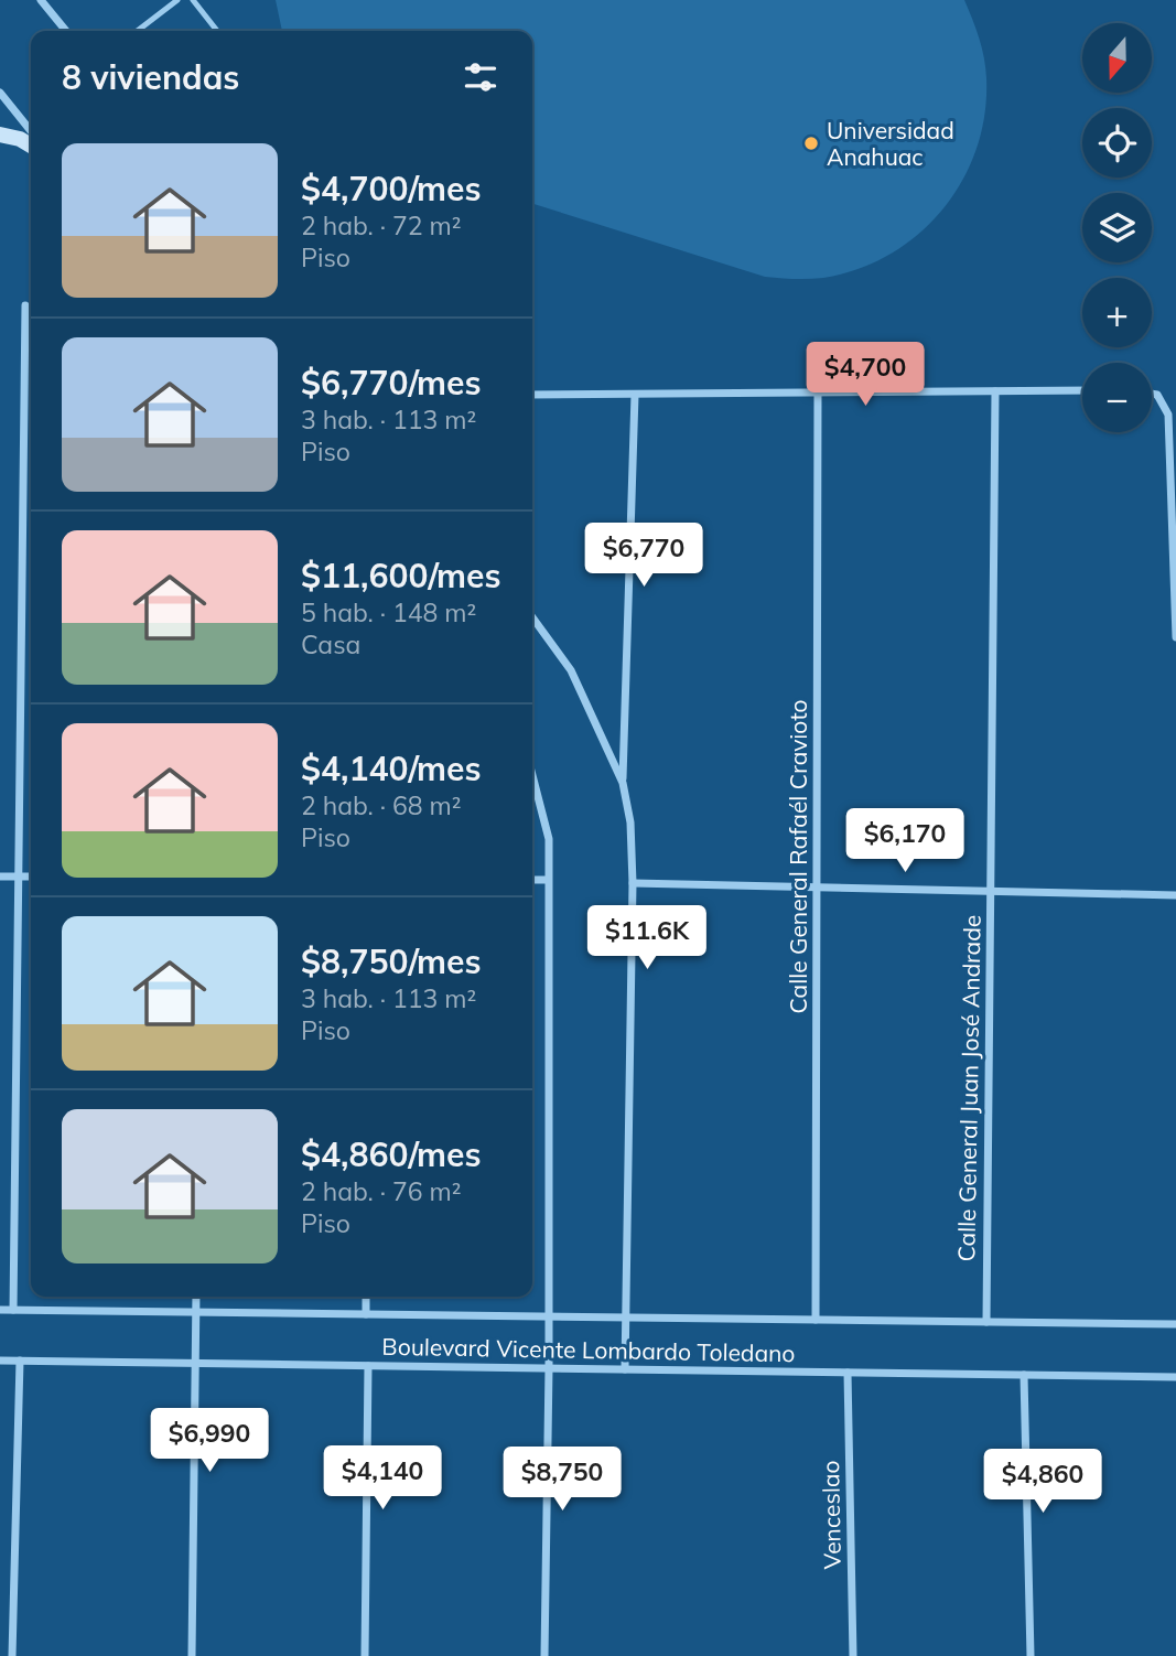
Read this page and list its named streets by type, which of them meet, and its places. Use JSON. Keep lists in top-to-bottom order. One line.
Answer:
{"streets":{"street":["Calle General Rafaél Cravioto","Calle General Juan José Andrade","Boulevard Vicente Lombardo Toledano","Venceslao"]},"crossings":[["Calle General Rafaél Cravioto","Boulevard Vicente Lombardo Toledano"],["Calle General Juan José Andrade","Boulevard Vicente Lombardo Toledano"],["Boulevard Vicente Lombardo Toledano","Venceslao"]],"places":["Universidad Anahuac"],"north":"bottom","page":{"map_buttons":["+","−"],"heading":"8 viviendas","list":[{"name":"$4,700/mes","note":"2 hab. · 72 m² · Piso"},{"name":"$6,770/mes","note":"3 hab. · 113 m² · Piso"},{"name":"$11,600/mes","note":"5 hab. · 148 m² · Casa"},{"name":"$4,140/mes","note":"2 hab. · 68 m² · Piso"},{"name":"$8,750/mes","note":"3 hab. · 113 m² · Piso"},{"name":"$4,860/mes","note":"2 hab. · 76 m² · Piso"}],"price":["$4,700","$6,770","$6,170","$11.6K","$6,990","$4,140","$8,750","$4,860"]}}
